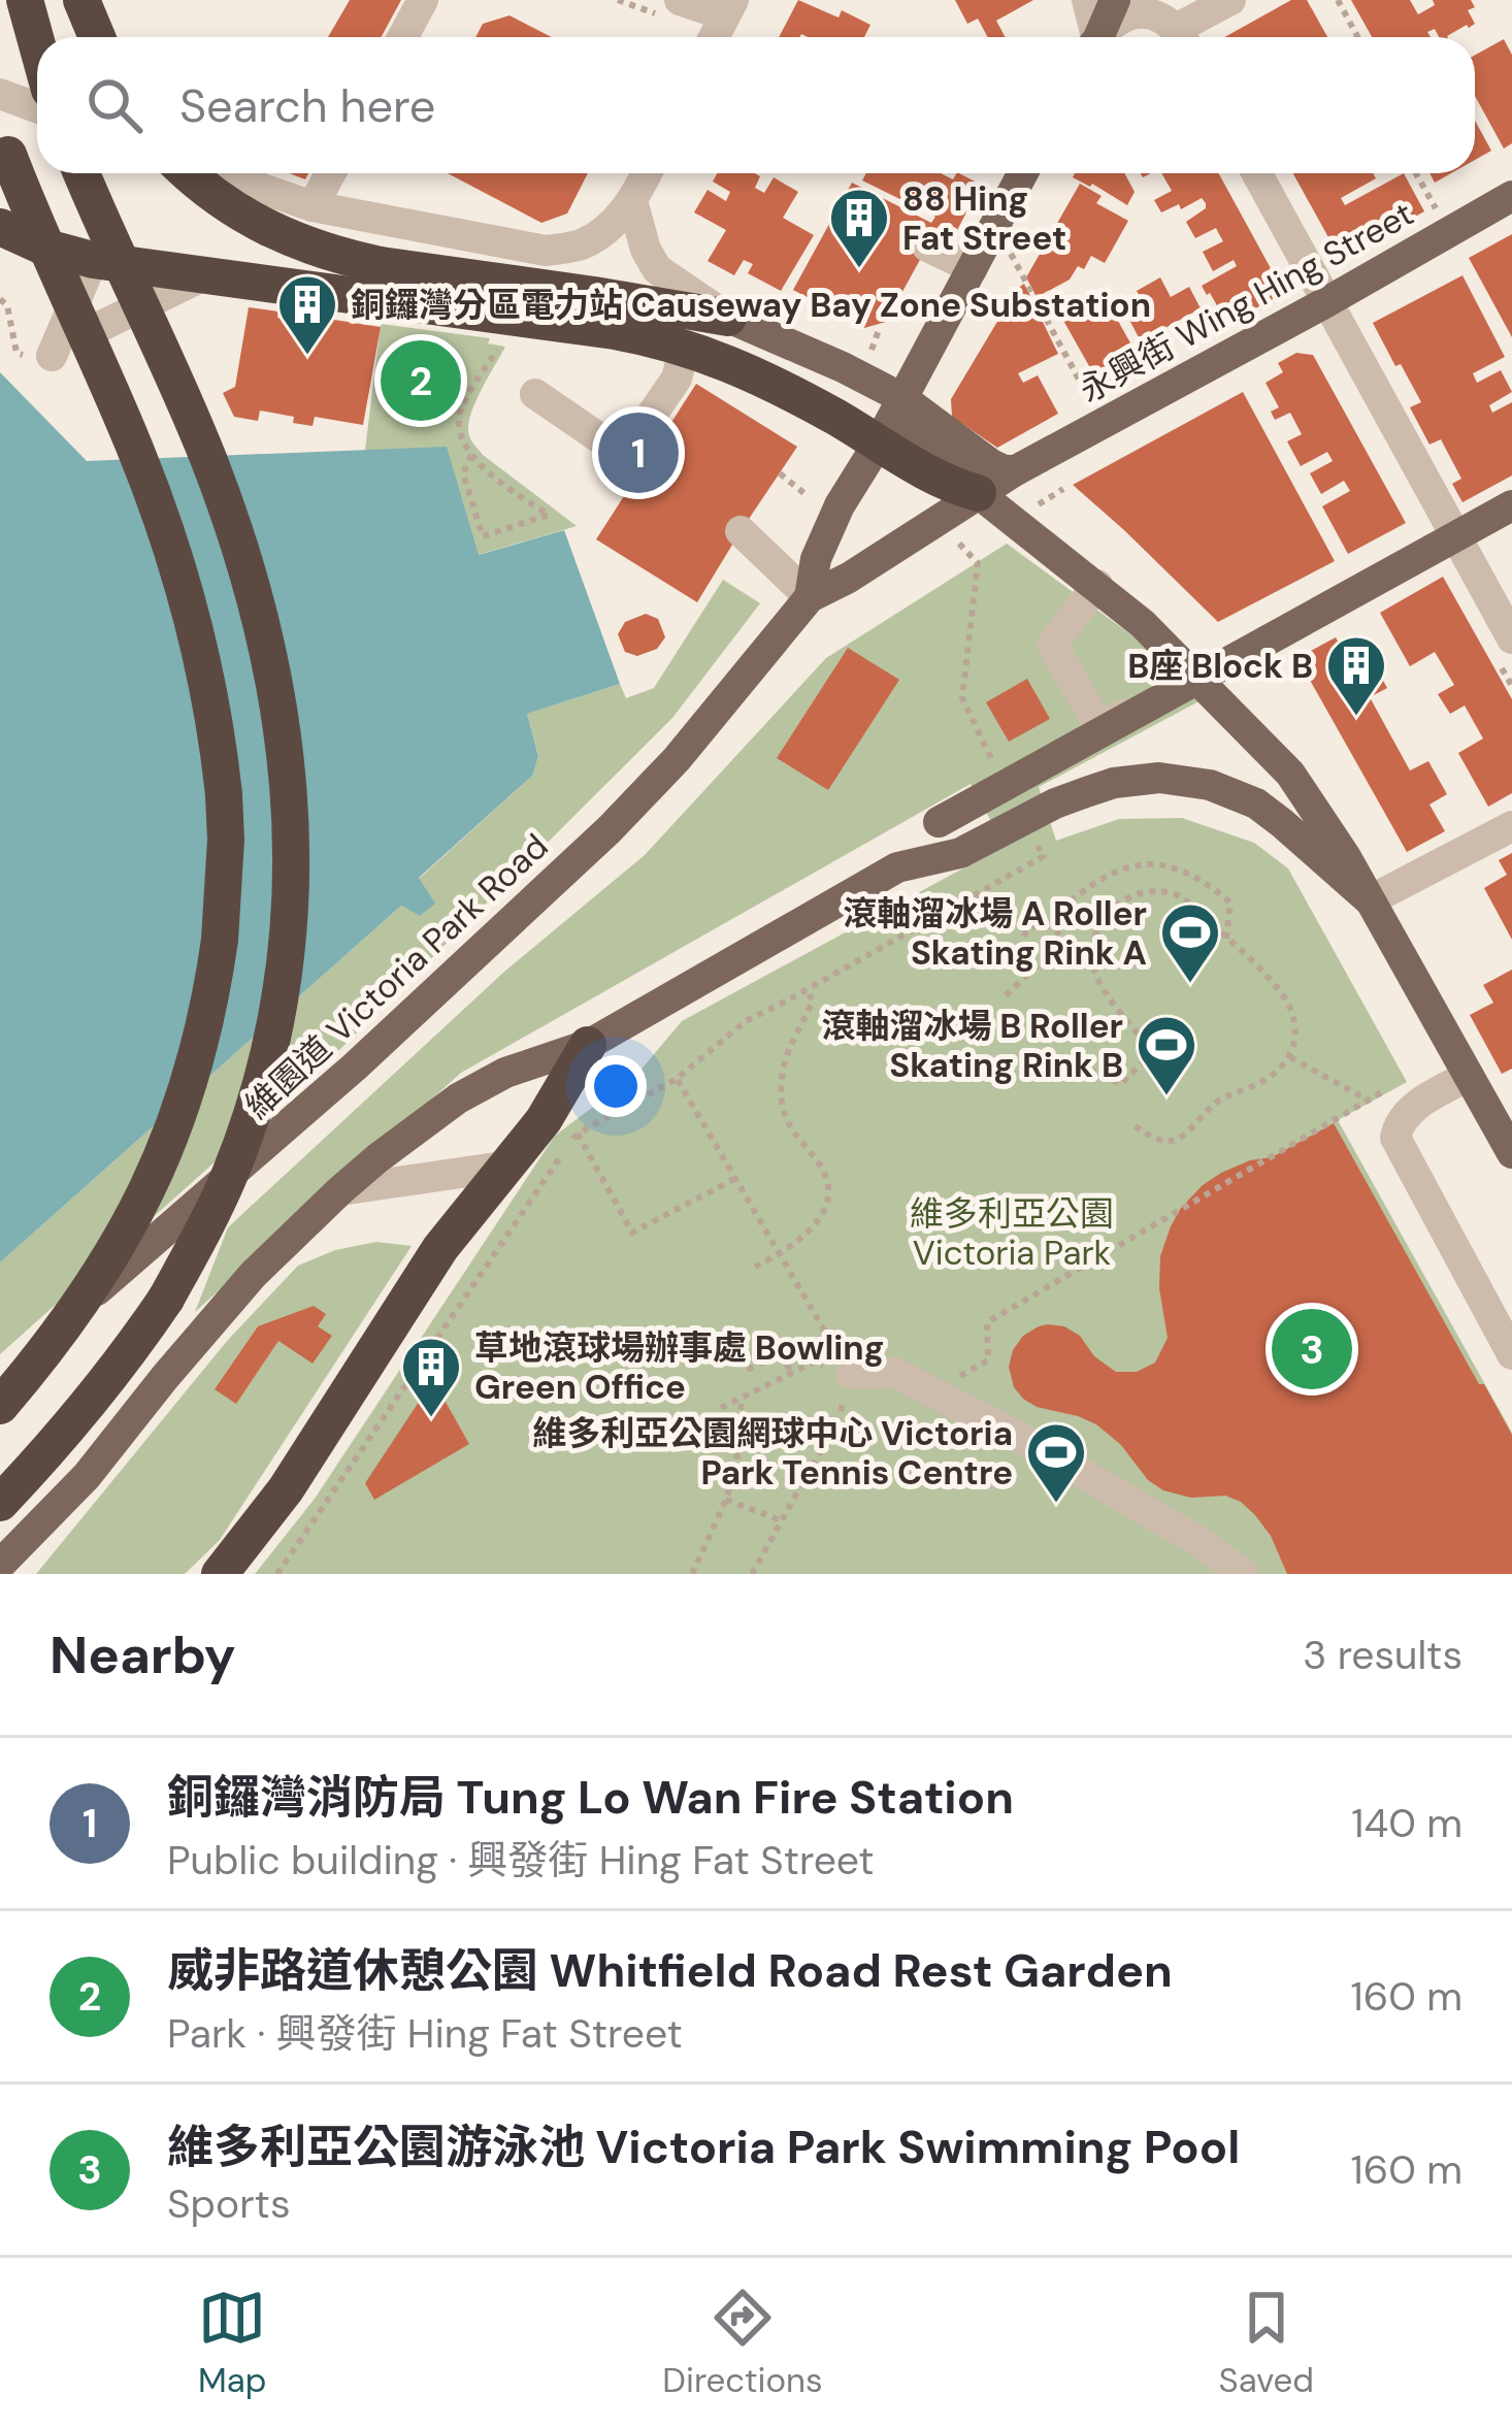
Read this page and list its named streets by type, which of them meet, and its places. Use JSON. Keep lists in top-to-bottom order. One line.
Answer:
{"streets":{"main road":["永興街 Wing Hing Street","維園道 Victoria Park Road"]},"crossings":[["永興街 Wing Hing Street","維園道 Victoria Park Road"]],"parks":["維多利亞公園 Victoria Park"],"places":{"building":["88 Hing Fat Street","銅鑼灣分區電力站 Causeway Bay Zone Substation","B座 Block B","草地滾球場辦事處 Bowling Green Office"],"sports":["滾軸溜冰場 A Roller Skating Rink A","滾軸溜冰場 B Roller Skating Rink B","維多利亞公園網球中心 Victoria Park Tennis Centre"]},"page":{"search":"Search here","pins":["2","1","3"],"heading":["Nearby","3 results"],"list":[{"mark":"1","name":"銅鑼灣消防局 Tung Lo Wan Fire Station","note":"Public building · 興發街 Hing Fat Street","value":"140 m"},{"mark":"2","name":"威非路道休憩公園 Whitfield Road Rest Garden","note":"Park · 興發街 Hing Fat Street","value":"160 m"},{"mark":"3","name":"維多利亞公園游泳池 Victoria Park Swimming Pool","note":"Sports","value":"160 m"}],"nav":["Map","Directions","Saved"]}}
